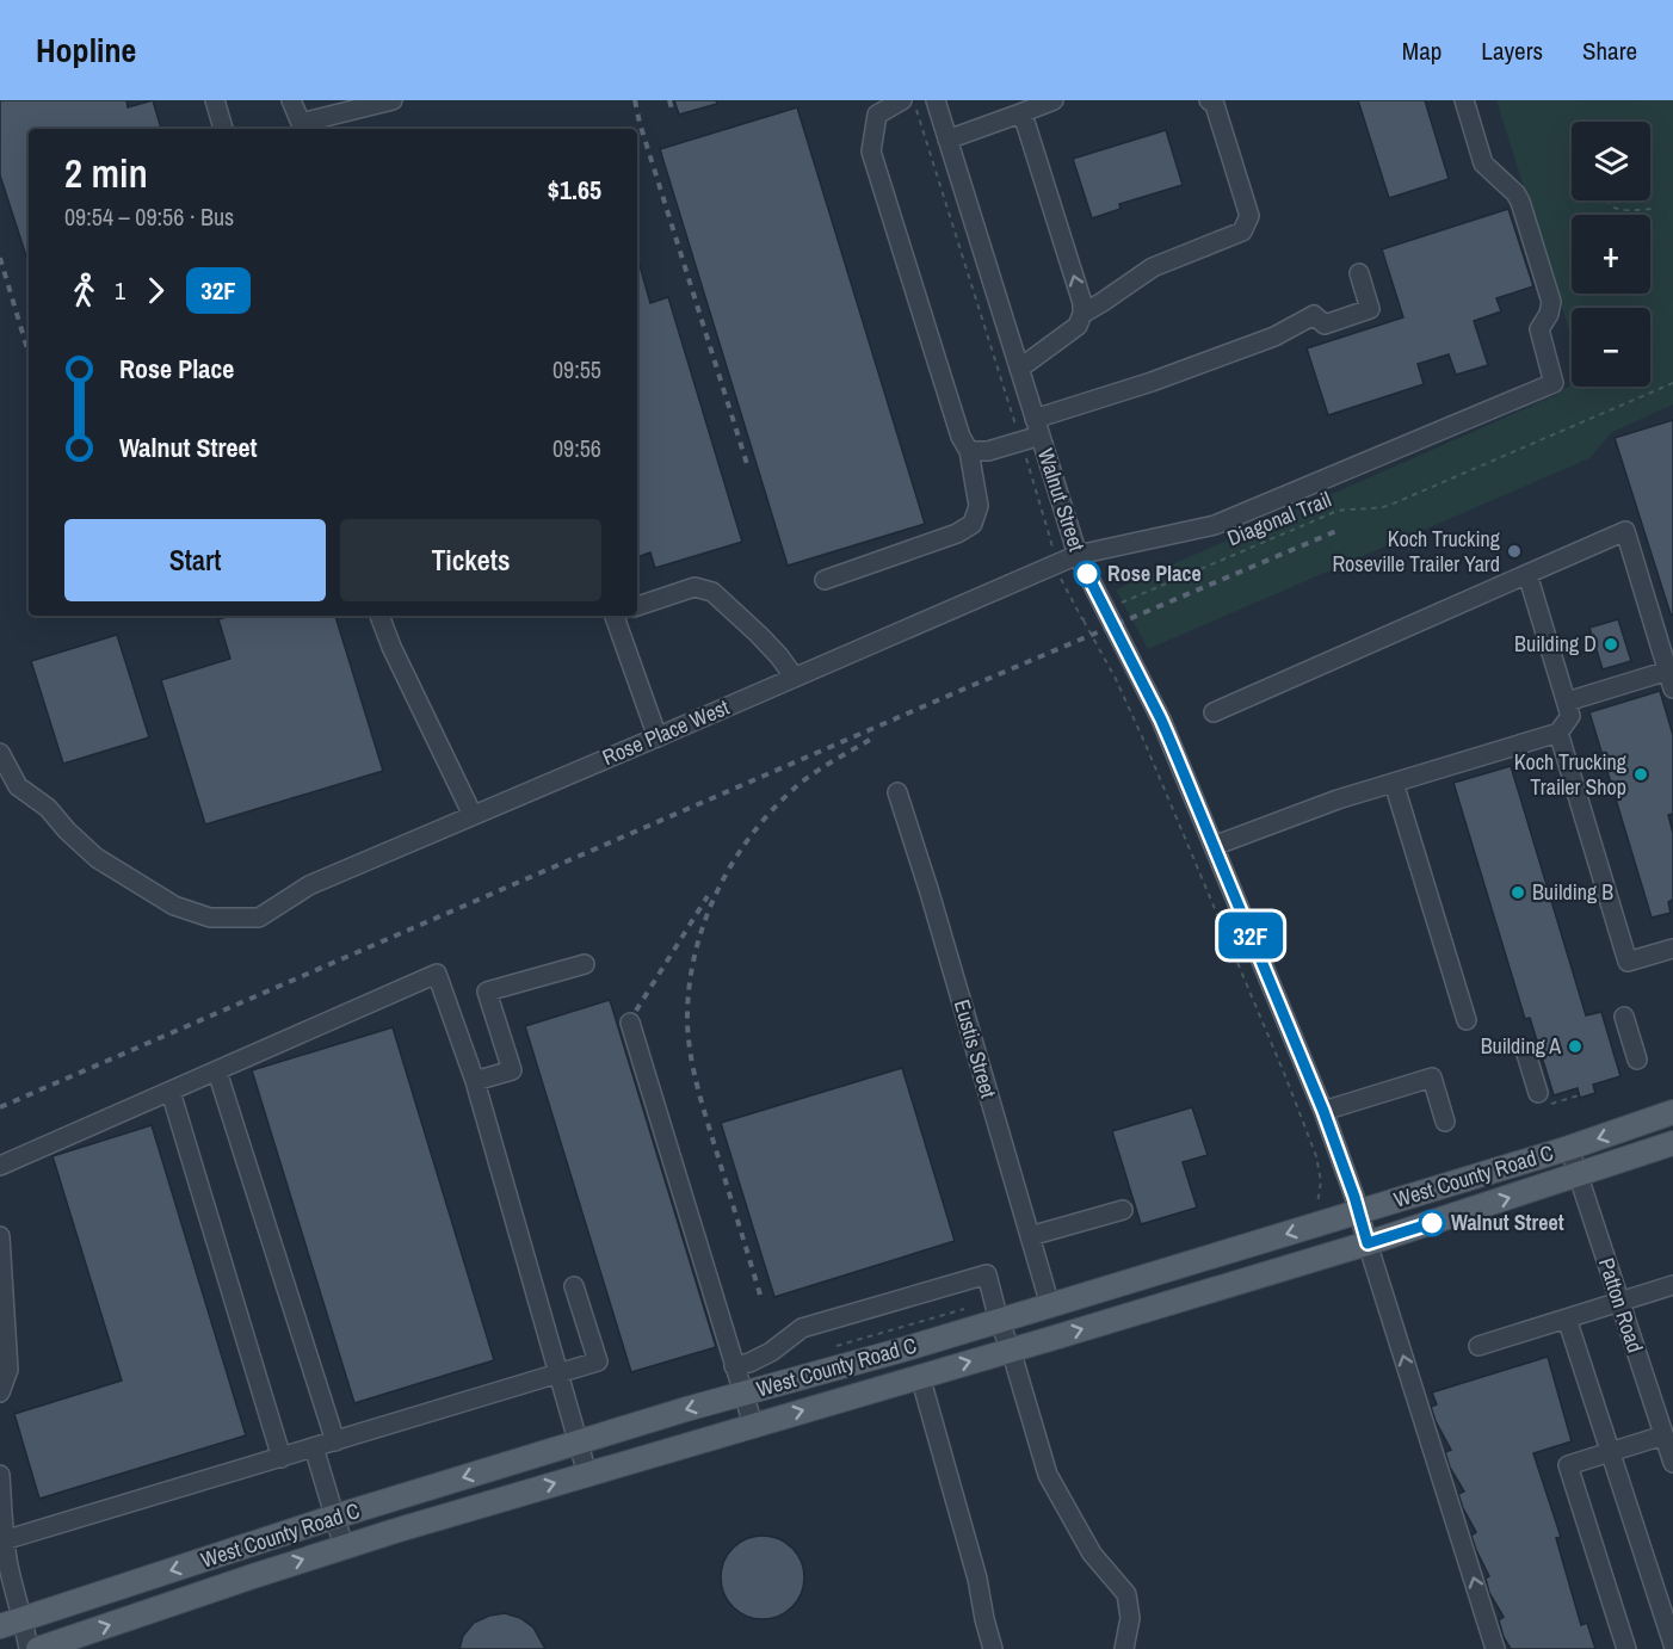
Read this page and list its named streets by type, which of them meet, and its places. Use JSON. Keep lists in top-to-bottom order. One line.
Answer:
{"streets":{"main road":["West County Road C"],"street":["Walnut Street","Rose Place West","Eustis Street","Patton Road"],"path":["Diagonal Trail"]},"crossings":[["Walnut Street","Diagonal Trail"],["Walnut Street","Rose Place West"],["Walnut Street","West County Road C"],["Eustis Street","West County Road C"],["West County Road C","Patton Road"]],"places":["Koch Trucking Roseville Trailer Yard","Rose Place","Building D","Koch Trucking Trailer Shop","Building B","Building A","Walnut Street"],"lines":["bus line 32F"],"page":{"header":"Hopline","nav":["Map","Layers","Share"],"on_map":"32F","map_buttons":["+","−"],"heading":["2 min","09:54 – 09:56 · Bus","$1.65"],"legs":["1","32F"],"list":[{"name":"Rose Place","value":"09:55"},{"name":"Walnut Street","value":"09:56"}],"buttons":["Start","Tickets"]}}
